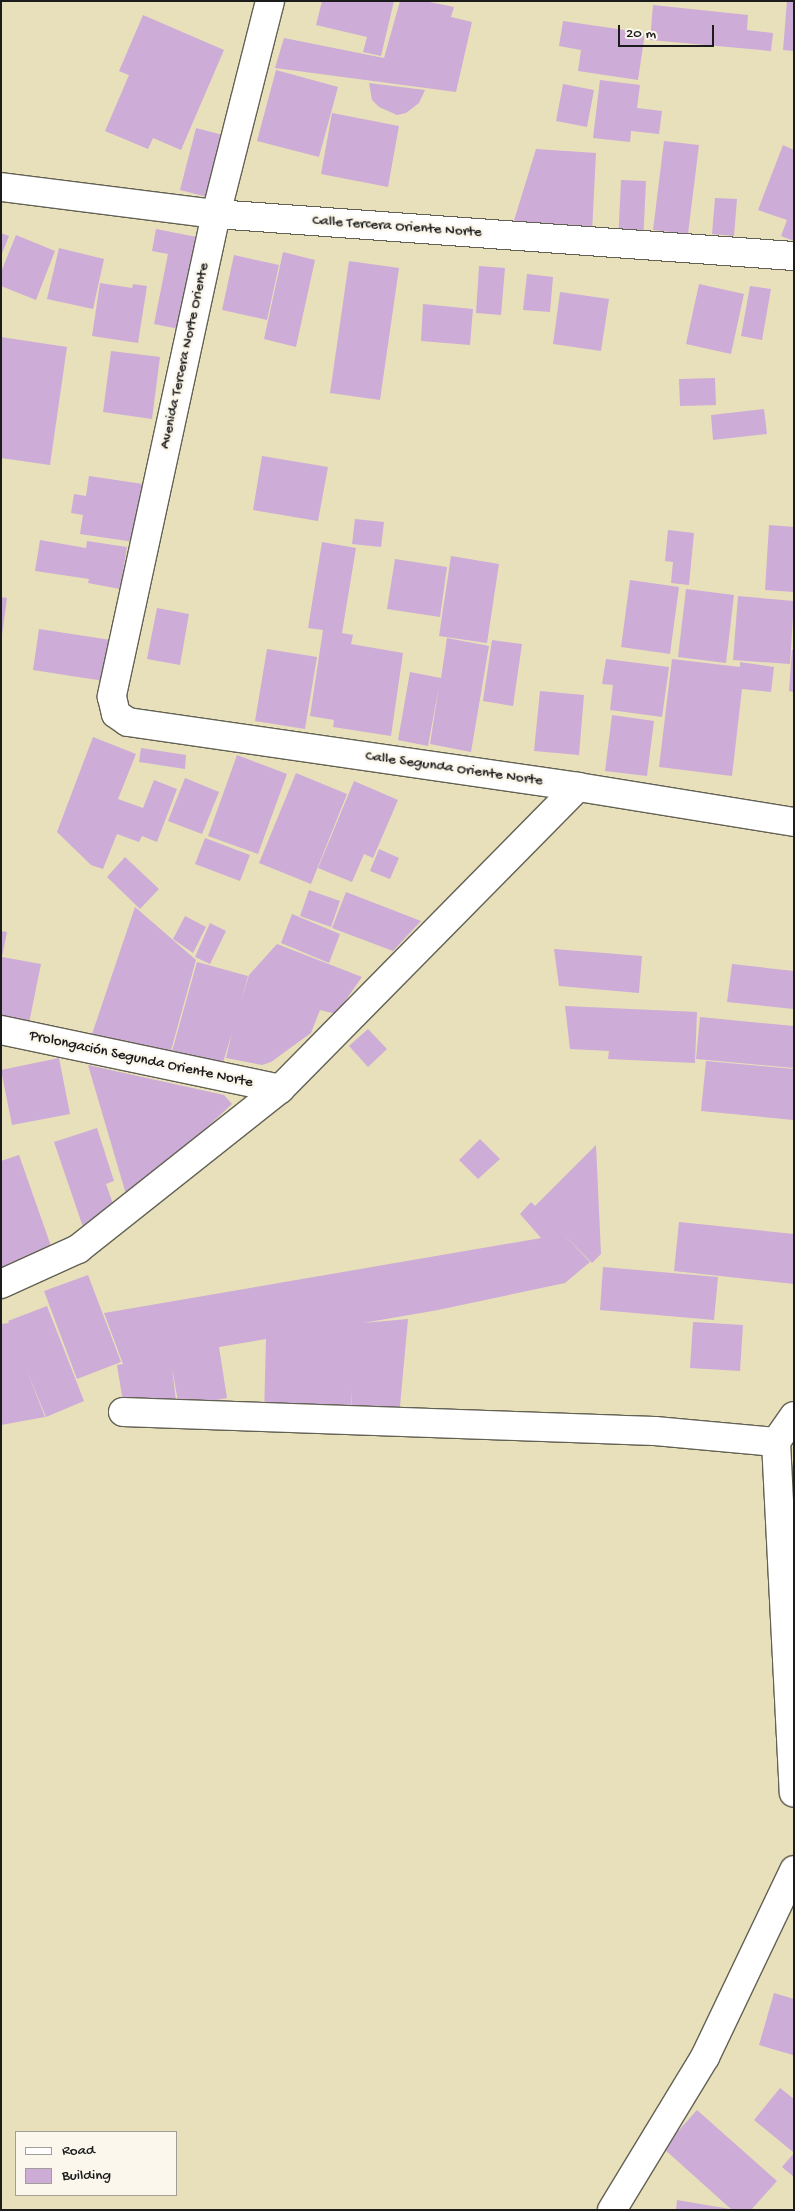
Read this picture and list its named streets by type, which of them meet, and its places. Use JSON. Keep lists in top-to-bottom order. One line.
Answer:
{"streets":{"street":["Calle Tercera Oriente Norte","Avenida Tercera Norte Oriente","Calle Segunda Oriente Norte","Prolongación Segunda Oriente Norte"]},"crossings":[["Calle Tercera Oriente Norte","Avenida Tercera Norte Oriente"],["Avenida Tercera Norte Oriente","Calle Segunda Oriente Norte"]],"legend":["Road","Building"],"scale_bar":"20 m"}
